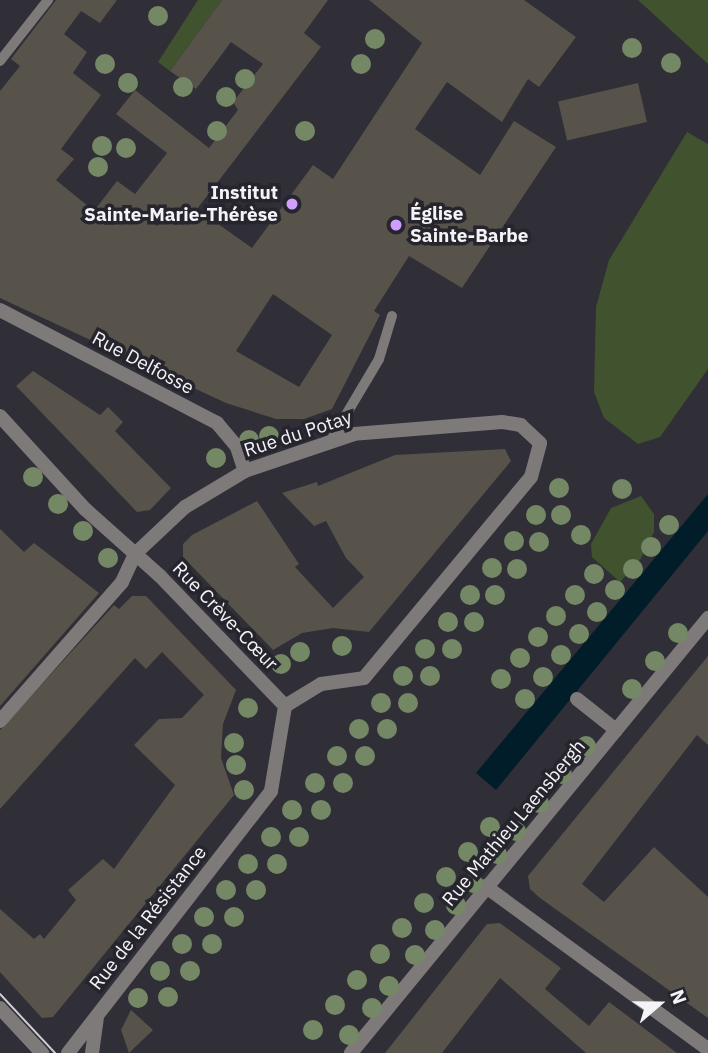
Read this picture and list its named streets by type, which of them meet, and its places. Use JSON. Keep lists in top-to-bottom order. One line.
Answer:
{"streets":{"street":["Rue Delfosse","Rue du Potay","Rue Crève-Cœur","Rue Mathieu Laensbergh","Rue de la Résistance"]},"crossings":[["Rue Delfosse","Rue du Potay"],["Rue du Potay","Rue Crève-Cœur"],["Rue du Potay","Rue de la Résistance"],["Rue Crève-Cœur","Rue de la Résistance"]],"places":["Institut Sainte-Marie-Thérèse","Église Sainte-Barbe"],"north":"right"}
